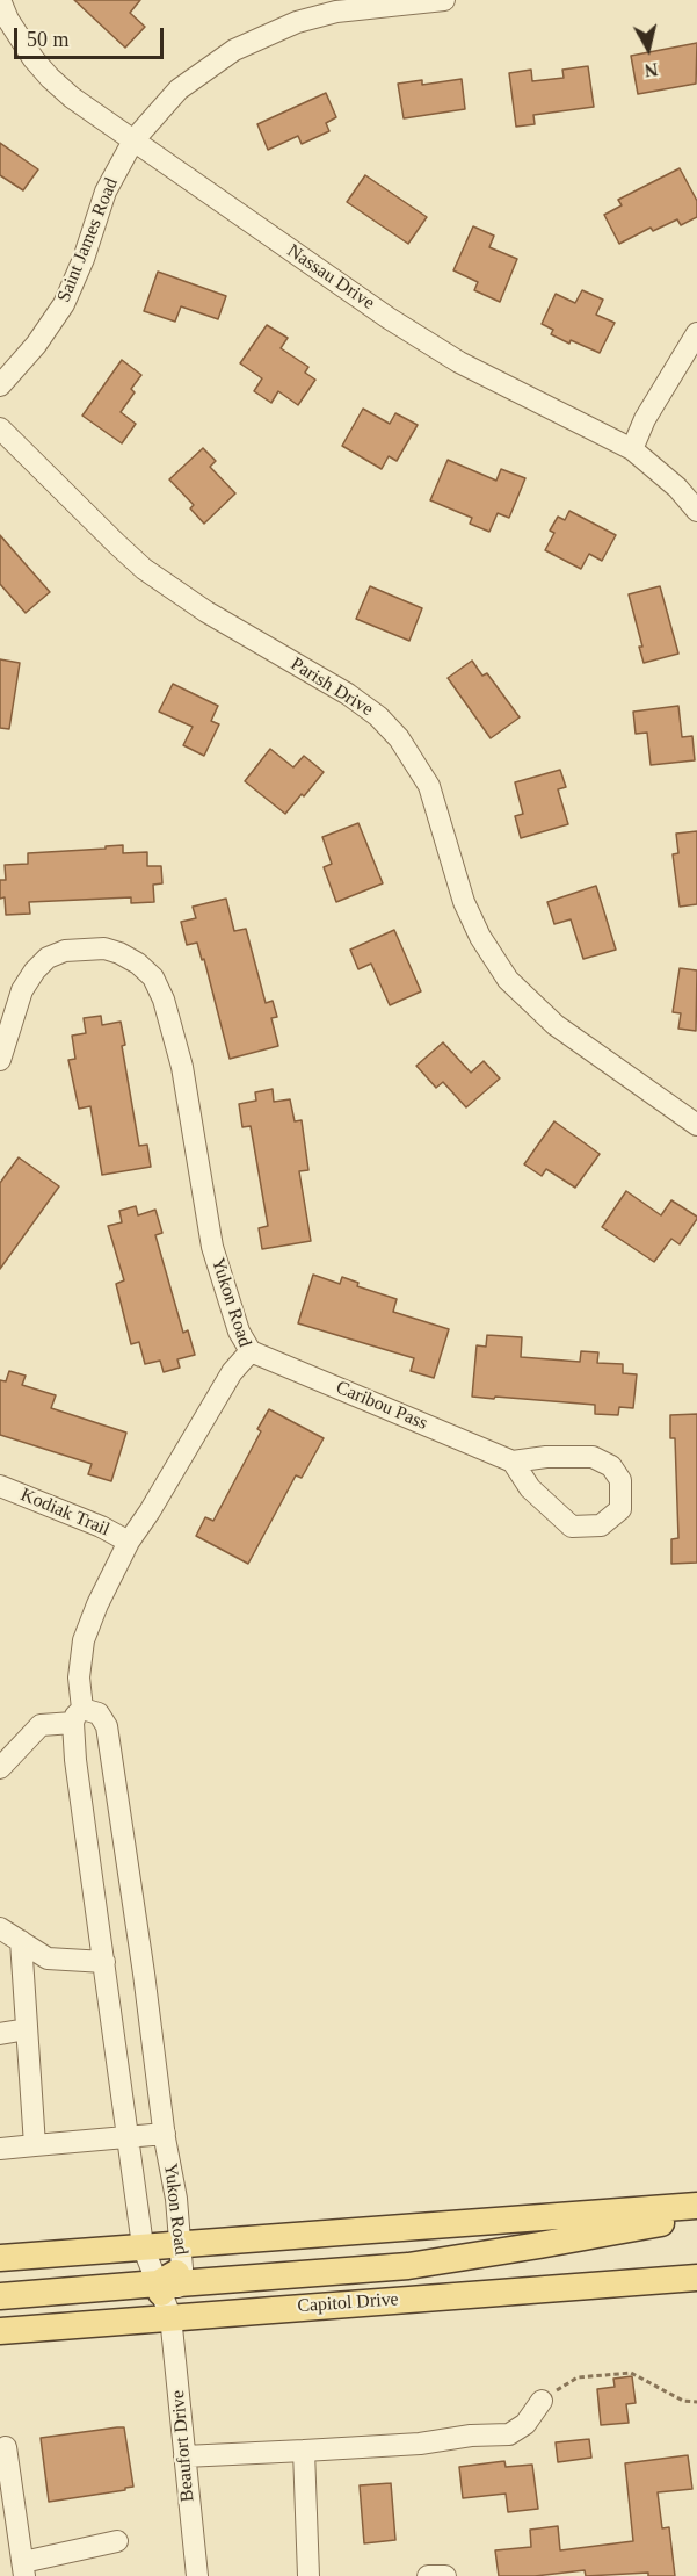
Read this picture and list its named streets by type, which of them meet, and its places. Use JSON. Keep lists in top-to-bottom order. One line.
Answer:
{"streets":{"main road":["Capitol Drive"],"street":["Saint James Road","Nassau Drive","Parish Drive","Yukon Road","Caribou Pass","Kodiak Trail","Beaufort Drive"]},"crossings":[["Saint James Road","Nassau Drive"],["Yukon Road","Caribou Pass"],["Yukon Road","Kodiak Trail"],["Yukon Road","Capitol Drive"],["Yukon Road","Beaufort Drive"],["Capitol Drive","Beaufort Drive"]],"scale_bar":"50 m","north":"bottom"}
